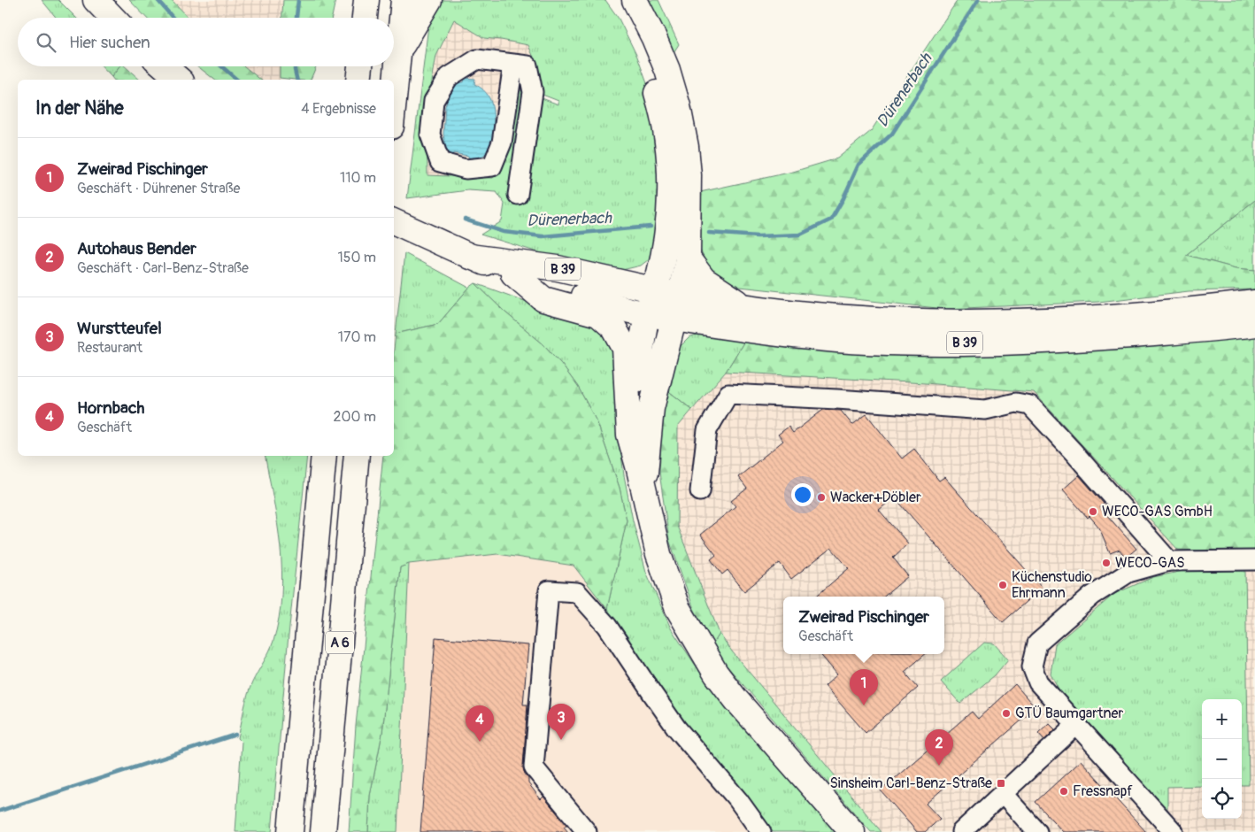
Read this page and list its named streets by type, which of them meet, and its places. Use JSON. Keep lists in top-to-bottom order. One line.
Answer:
{"streets":{"main road":["B 39","A 6"]},"water":["Dürenerbach"],"places":{"other":["Wacker+Döbler","WECO-GAS GmbH","WECO-GAS","Küchenstudio Ehrmann","GTÜ Baumgartner","Fressnapf"],"transit":["Sinsheim Carl-Benz-Straße"]},"page":{"search":"Hier suchen","heading":["In der Nähe","4 Ergebnisse"],"list":[{"mark":"1","name":"Zweirad Pischinger","note":"Geschäft · Dührener Straße","value":"110 m"},{"mark":"2","name":"Autohaus Bender","note":"Geschäft · Carl-Benz-Straße","value":"150 m"},{"mark":"3","name":"Wurstteufel","note":"Restaurant","value":"170 m"},{"mark":"4","name":"Hornbach","note":"Geschäft","value":"200 m"}],"popup":["Zweirad Pischinger","Geschäft"],"pins":["1","3","4","2"],"map_buttons":["+","−"]}}
